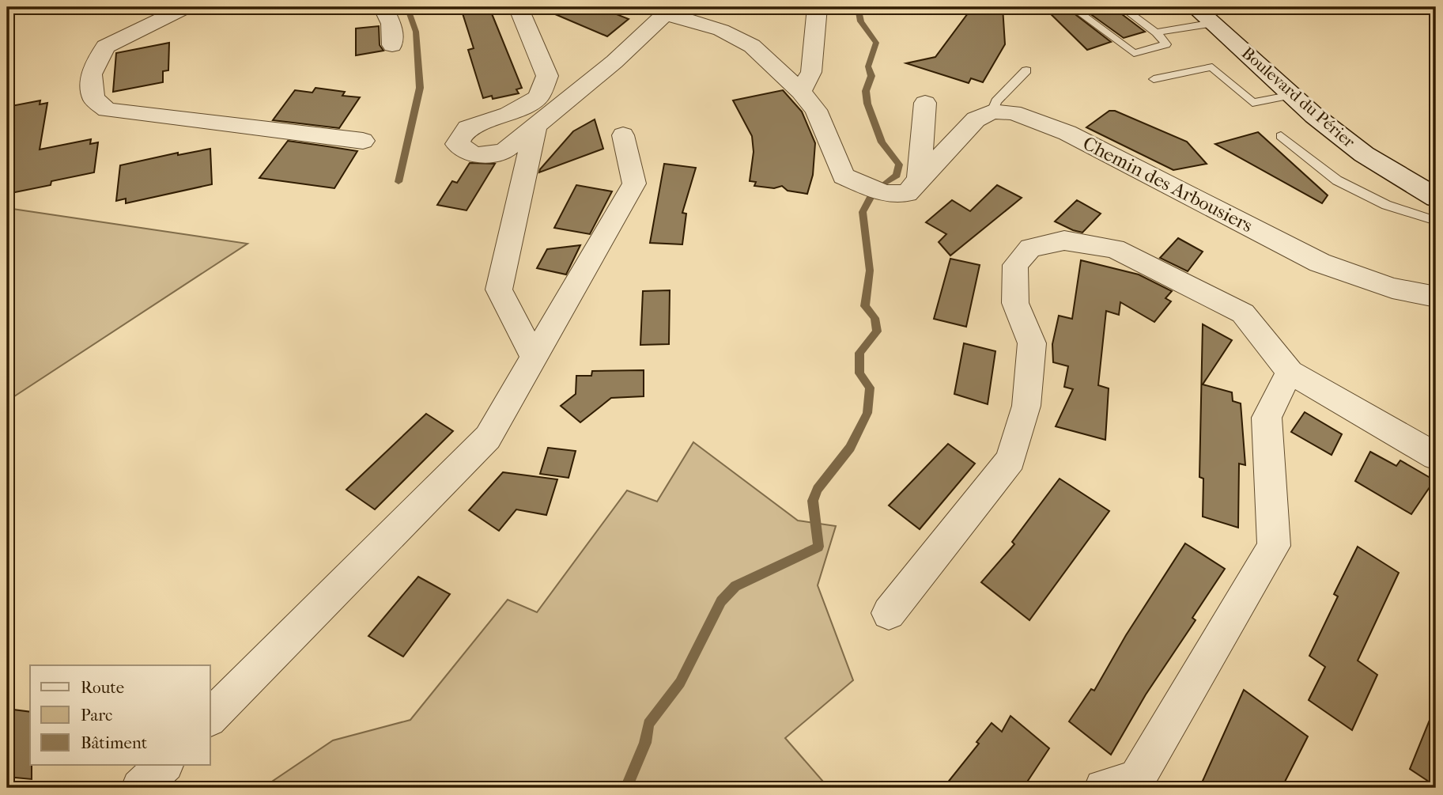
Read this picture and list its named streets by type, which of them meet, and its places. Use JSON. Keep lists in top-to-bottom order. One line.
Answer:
{"streets":{"street":["Boulevard du Périer","Chemin des Arbousiers"]},"legend":["Route","Parc","Bâtiment"]}
